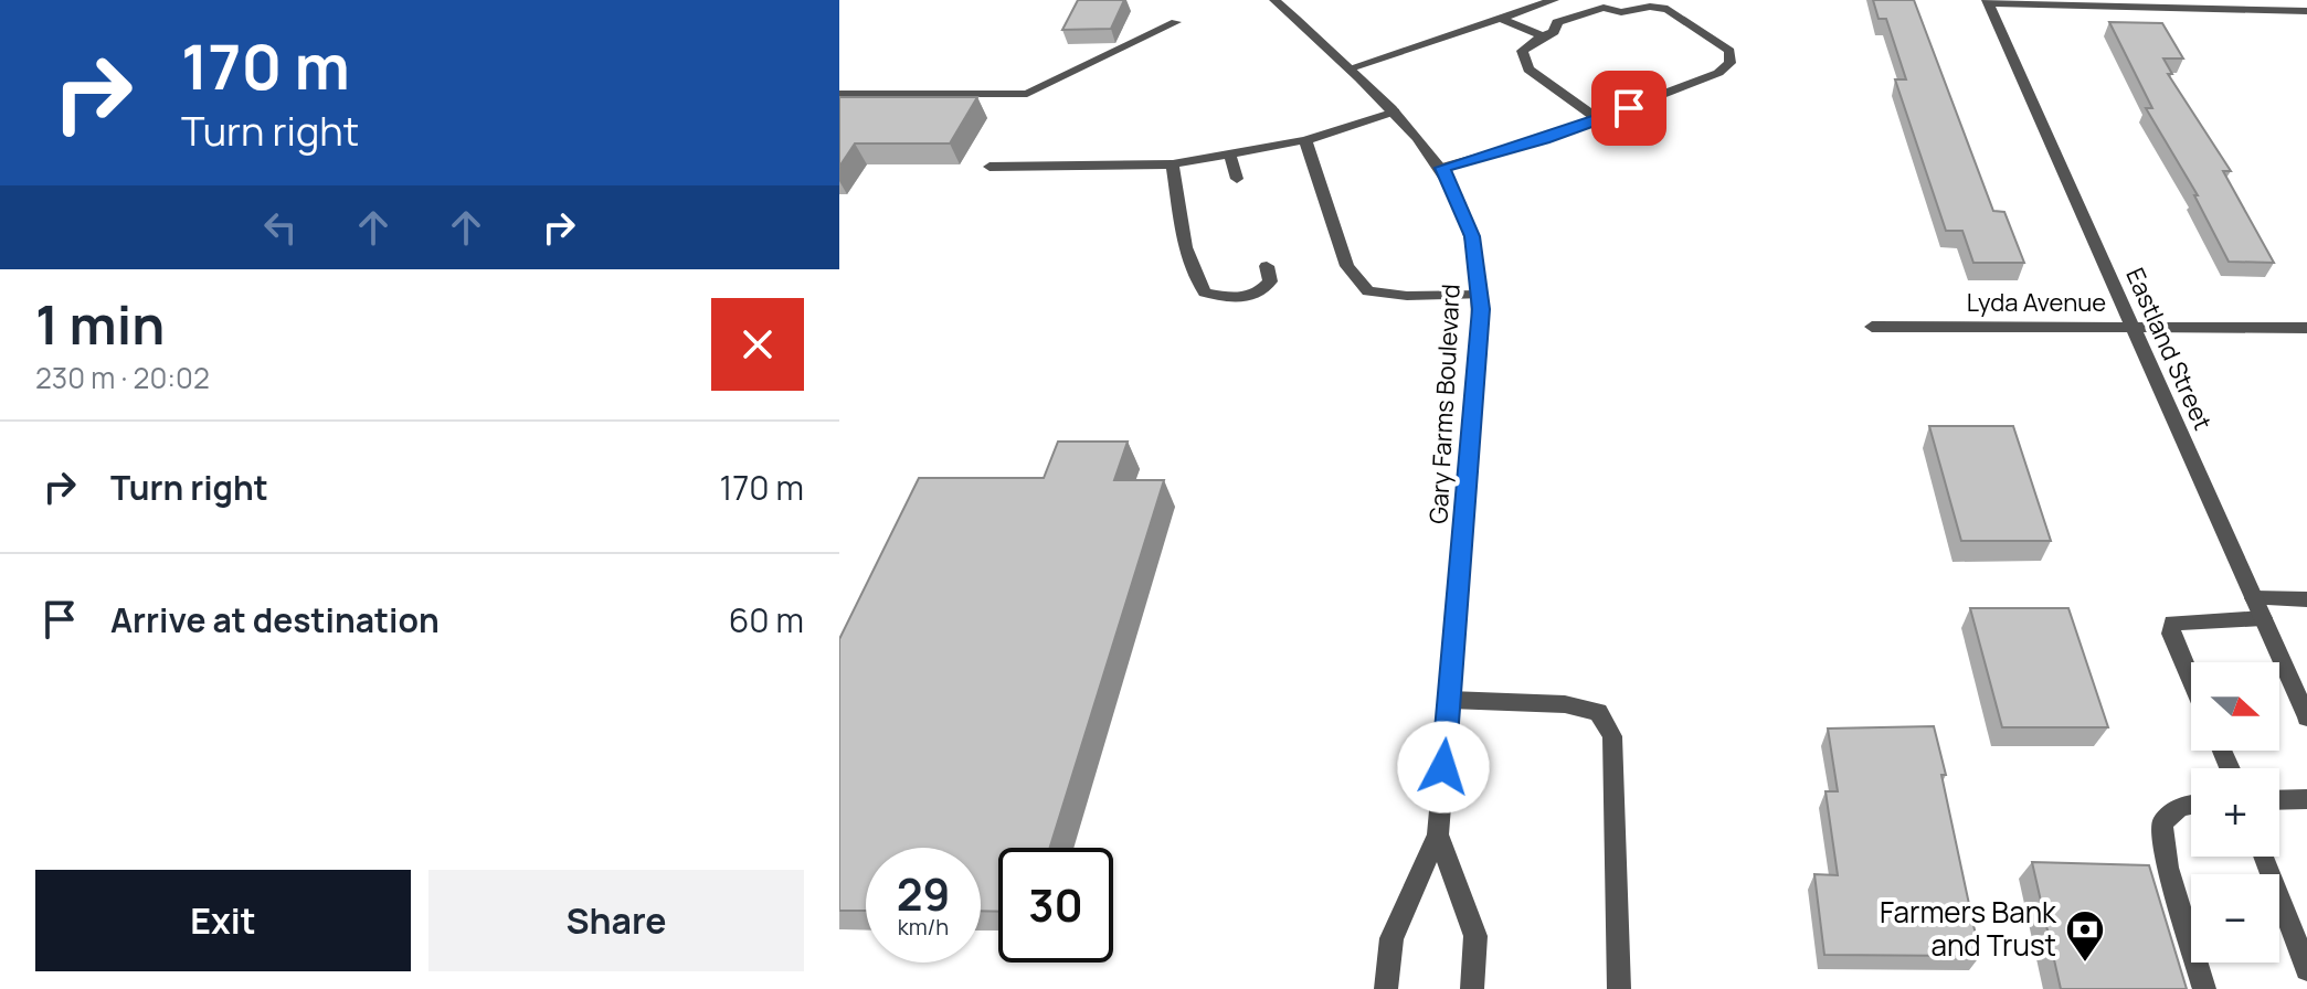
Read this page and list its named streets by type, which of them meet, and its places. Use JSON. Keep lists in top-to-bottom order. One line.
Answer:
{"streets":{"street":["Lyda Avenue","Eastland Street","Gary Farms Boulevard"]},"crossings":[["Lyda Avenue","Eastland Street"]],"places":{"bank":["Farmers Bank and Trust"]},"north":"right","page":{"turn":["170 m","Turn right"],"heading":["1 min","230 m · 20:02"],"list":[{"name":"Turn right","value":"170 m"},{"name":"Arrive at destination","value":"60 m"}],"map_buttons":["+","−"],"speed":"29 km/h","limit":"30","buttons":["Exit","Share"]}}
